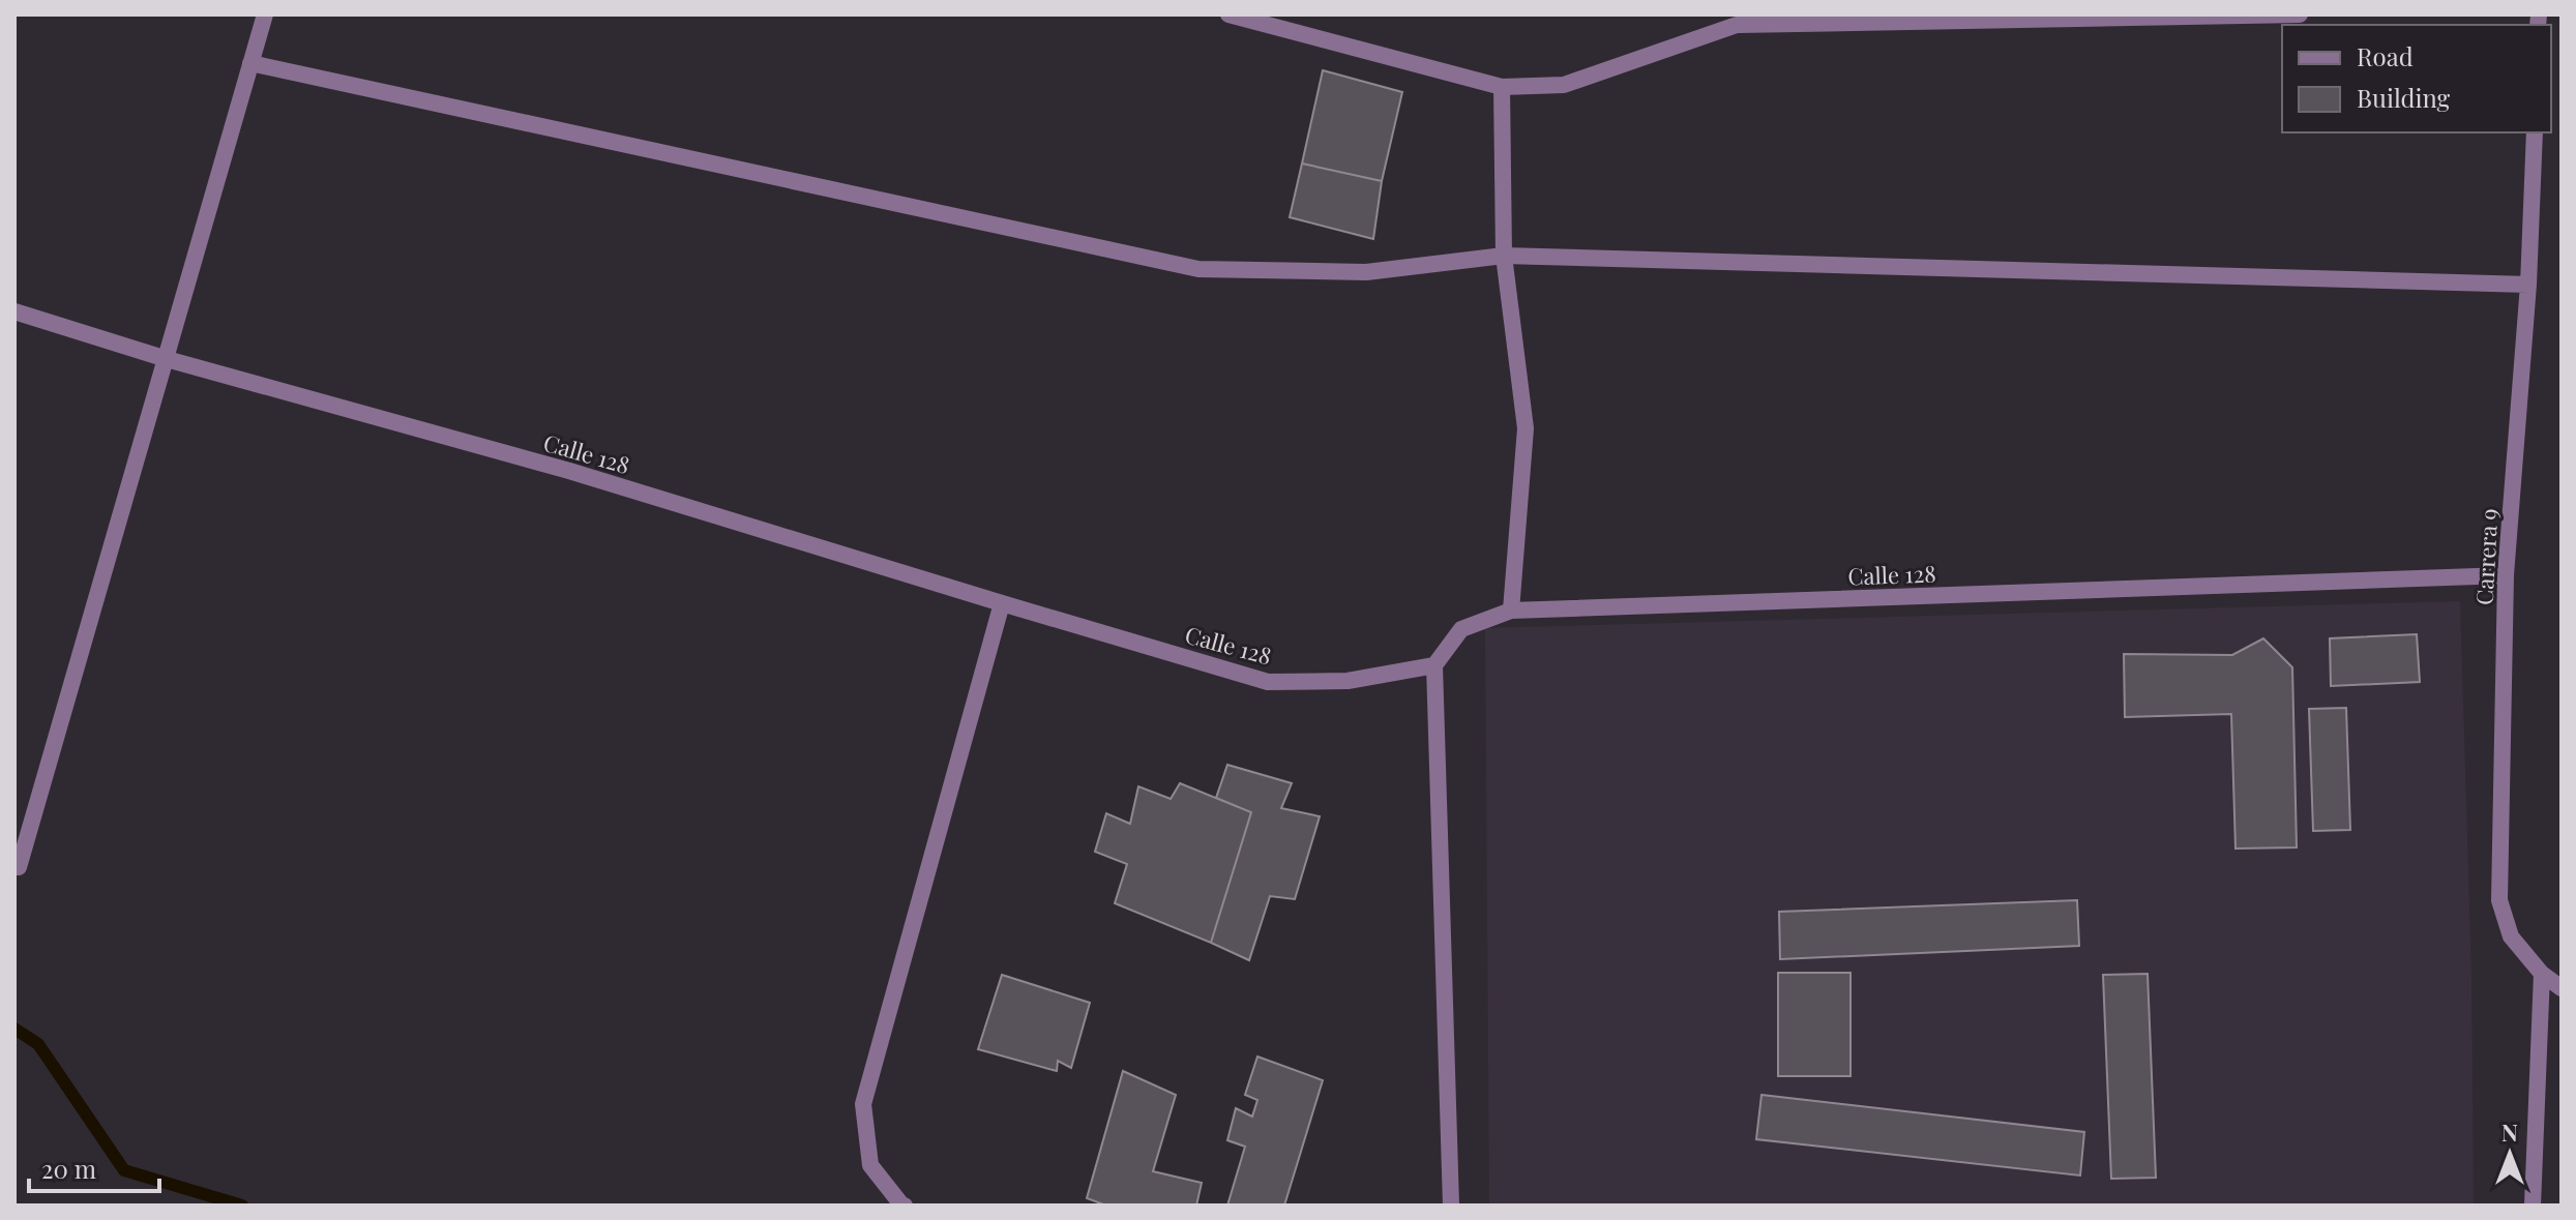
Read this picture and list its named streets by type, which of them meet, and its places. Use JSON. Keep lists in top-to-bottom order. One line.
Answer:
{"streets":{"street":["Calle 128","Carrera 9"]},"crossings":[["Calle 128","Carrera 9"]],"legend":["Road","Building"],"scale_bar":"20 m","north":"top"}
